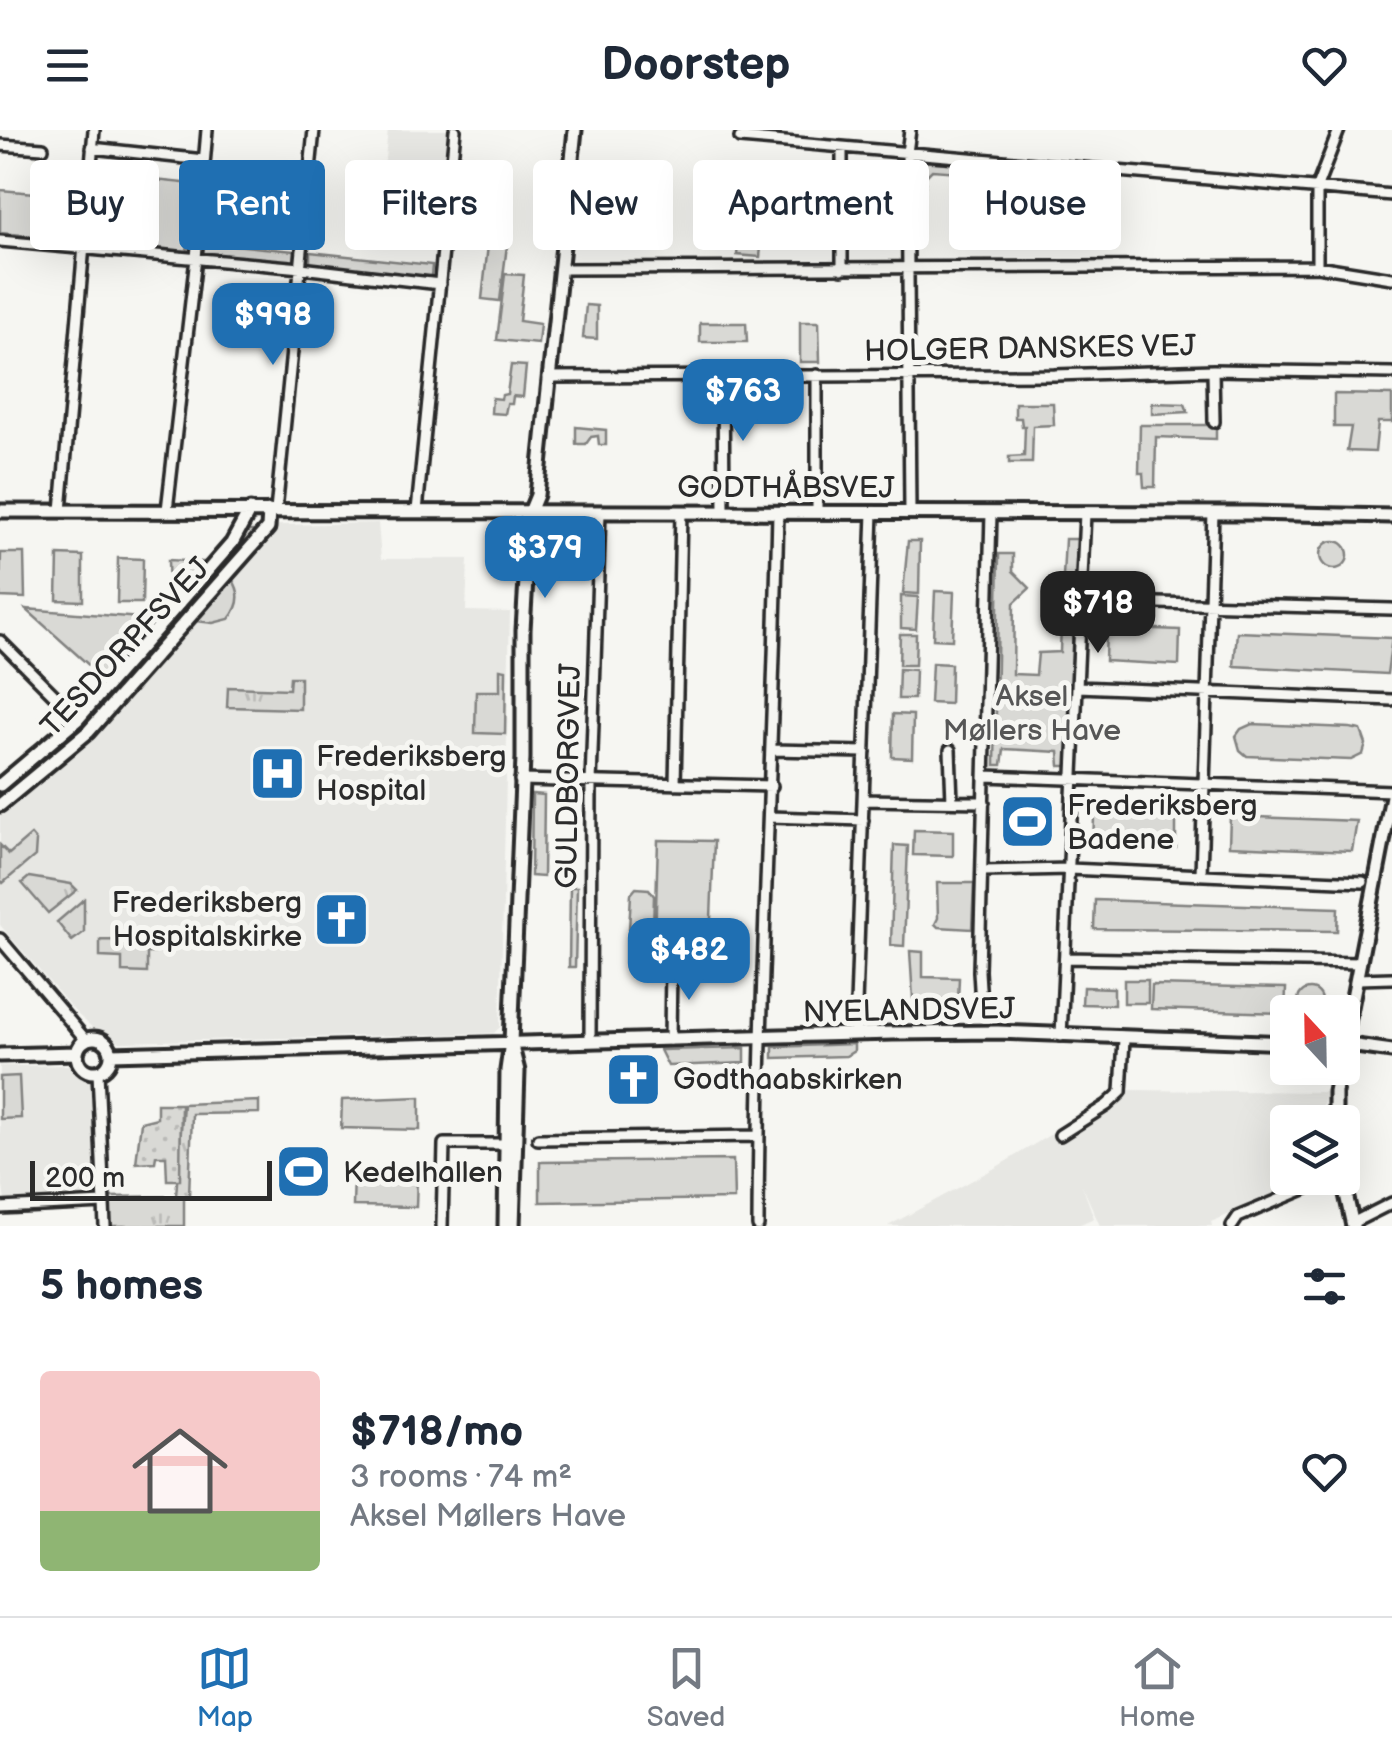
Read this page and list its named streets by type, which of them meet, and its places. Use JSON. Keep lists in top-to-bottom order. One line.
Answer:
{"streets":{"street":["HOLGER DANSKES VEJ","GODTHÅBSVEJ","TESDORPFSVEJ","GULDBORGVEJ","NYELANDSVEJ"]},"crossings":[["GODTHÅBSVEJ","TESDORPFSVEJ"],["GODTHÅBSVEJ","GULDBORGVEJ"],["GULDBORGVEJ","NYELANDSVEJ"]],"parks":["Aksel Møllers Have"],"places":{"hospital":["Frederiksberg Hospital"],"sports":["Frederiksberg Badene","Kedelhallen"],"church":["Frederiksberg Hospitalskirke","Godthaabskirken"]},"scale_bar":"200 m","north":"top","page":{"header":"Doorstep","chip":["Buy","Rent","Filters","New","Apartment","House"],"price":["$998","$763","$379","$718","$482"],"scale":"200 m","heading":"5 homes","list":[{"name":"$718/mo","note":"3 rooms · 74 m² · Aksel Møllers Have"}],"tabs":["Map","Saved","Home"]}}
